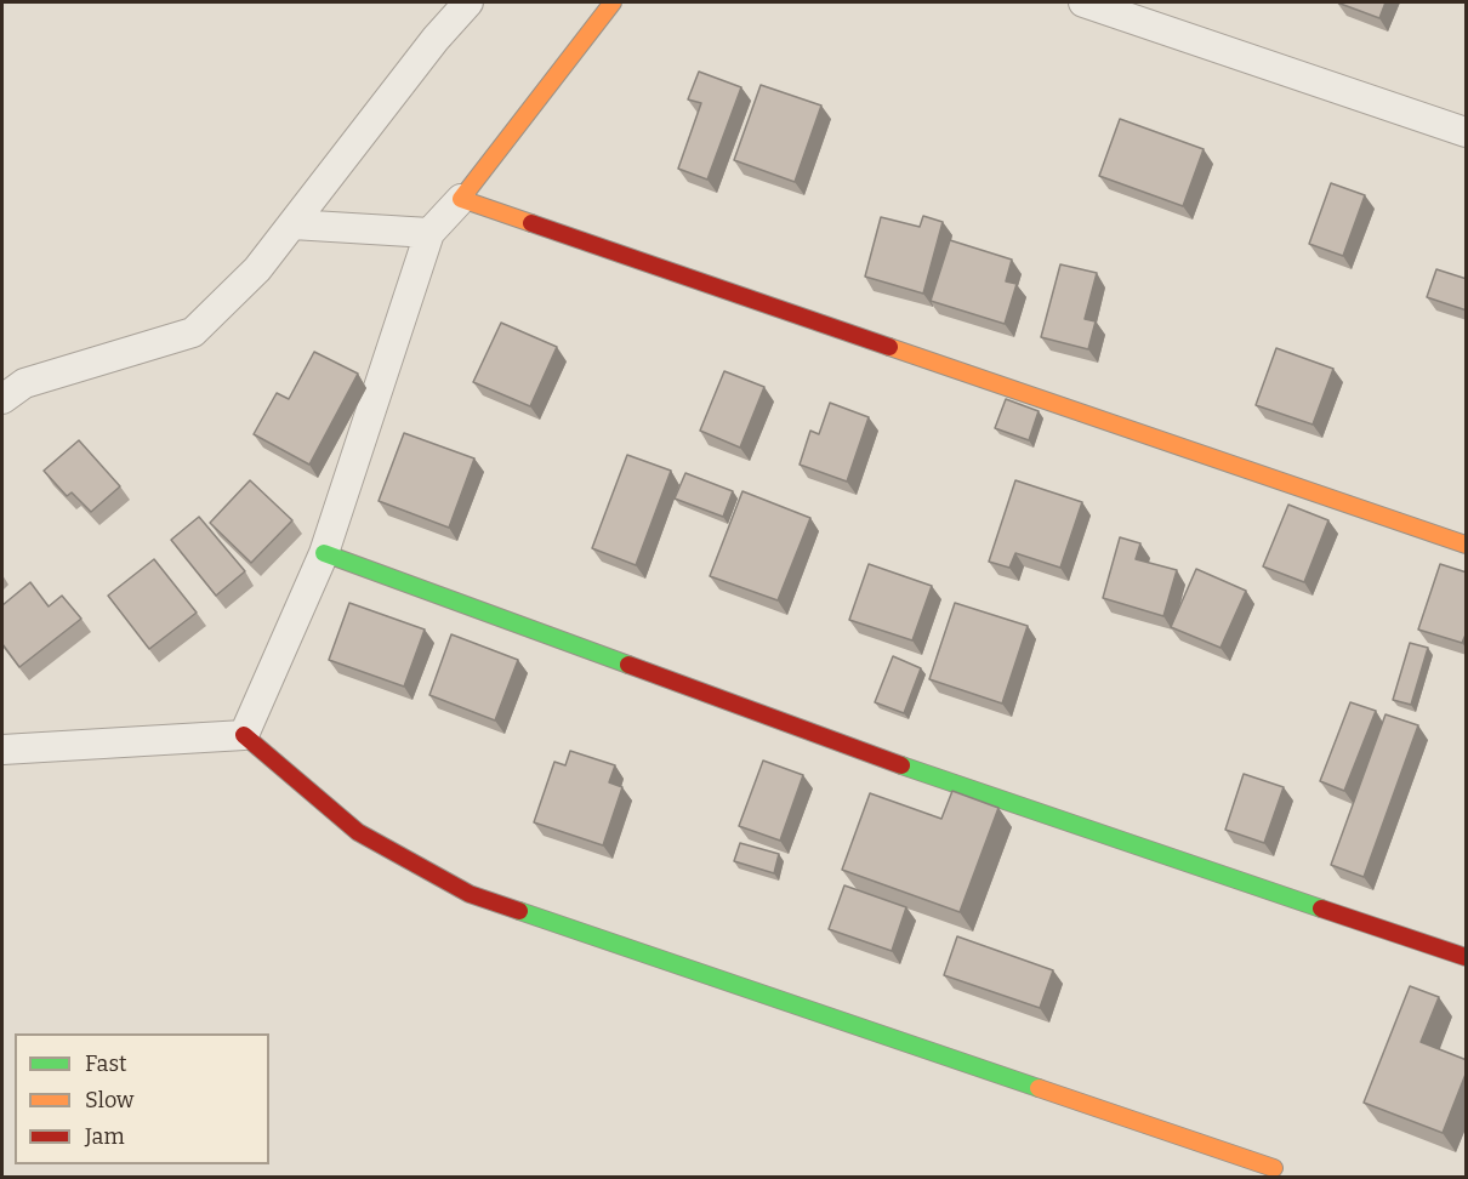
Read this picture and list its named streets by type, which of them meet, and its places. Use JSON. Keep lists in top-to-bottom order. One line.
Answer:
{"legend":["Fast","Slow","Jam"]}
